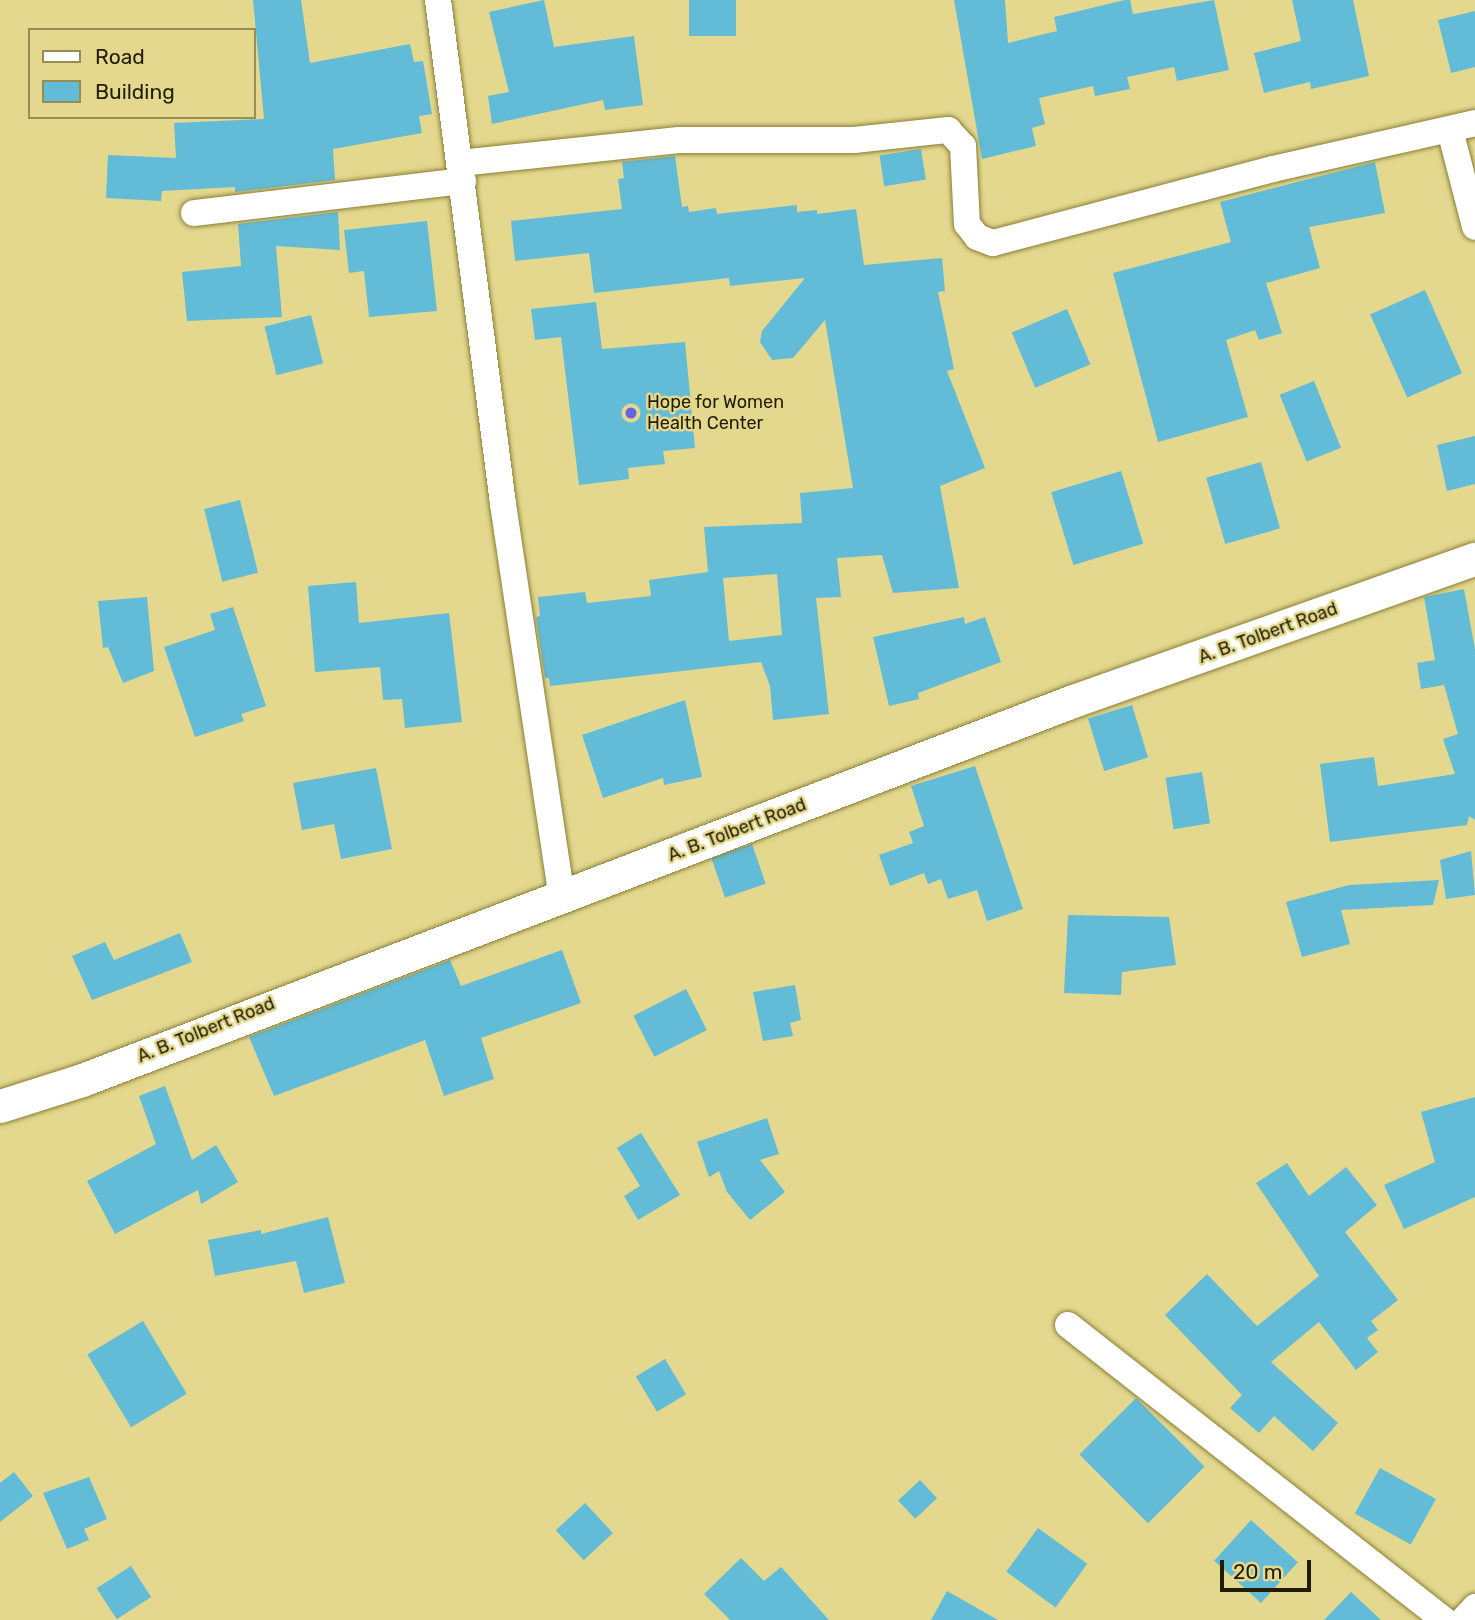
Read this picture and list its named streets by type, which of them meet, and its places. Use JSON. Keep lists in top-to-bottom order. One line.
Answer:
{"streets":{"street":["A. B. Tolbert Road"]},"places":["Hope for Women Health Center"],"legend":["Road","Building"],"scale_bar":"20 m"}
